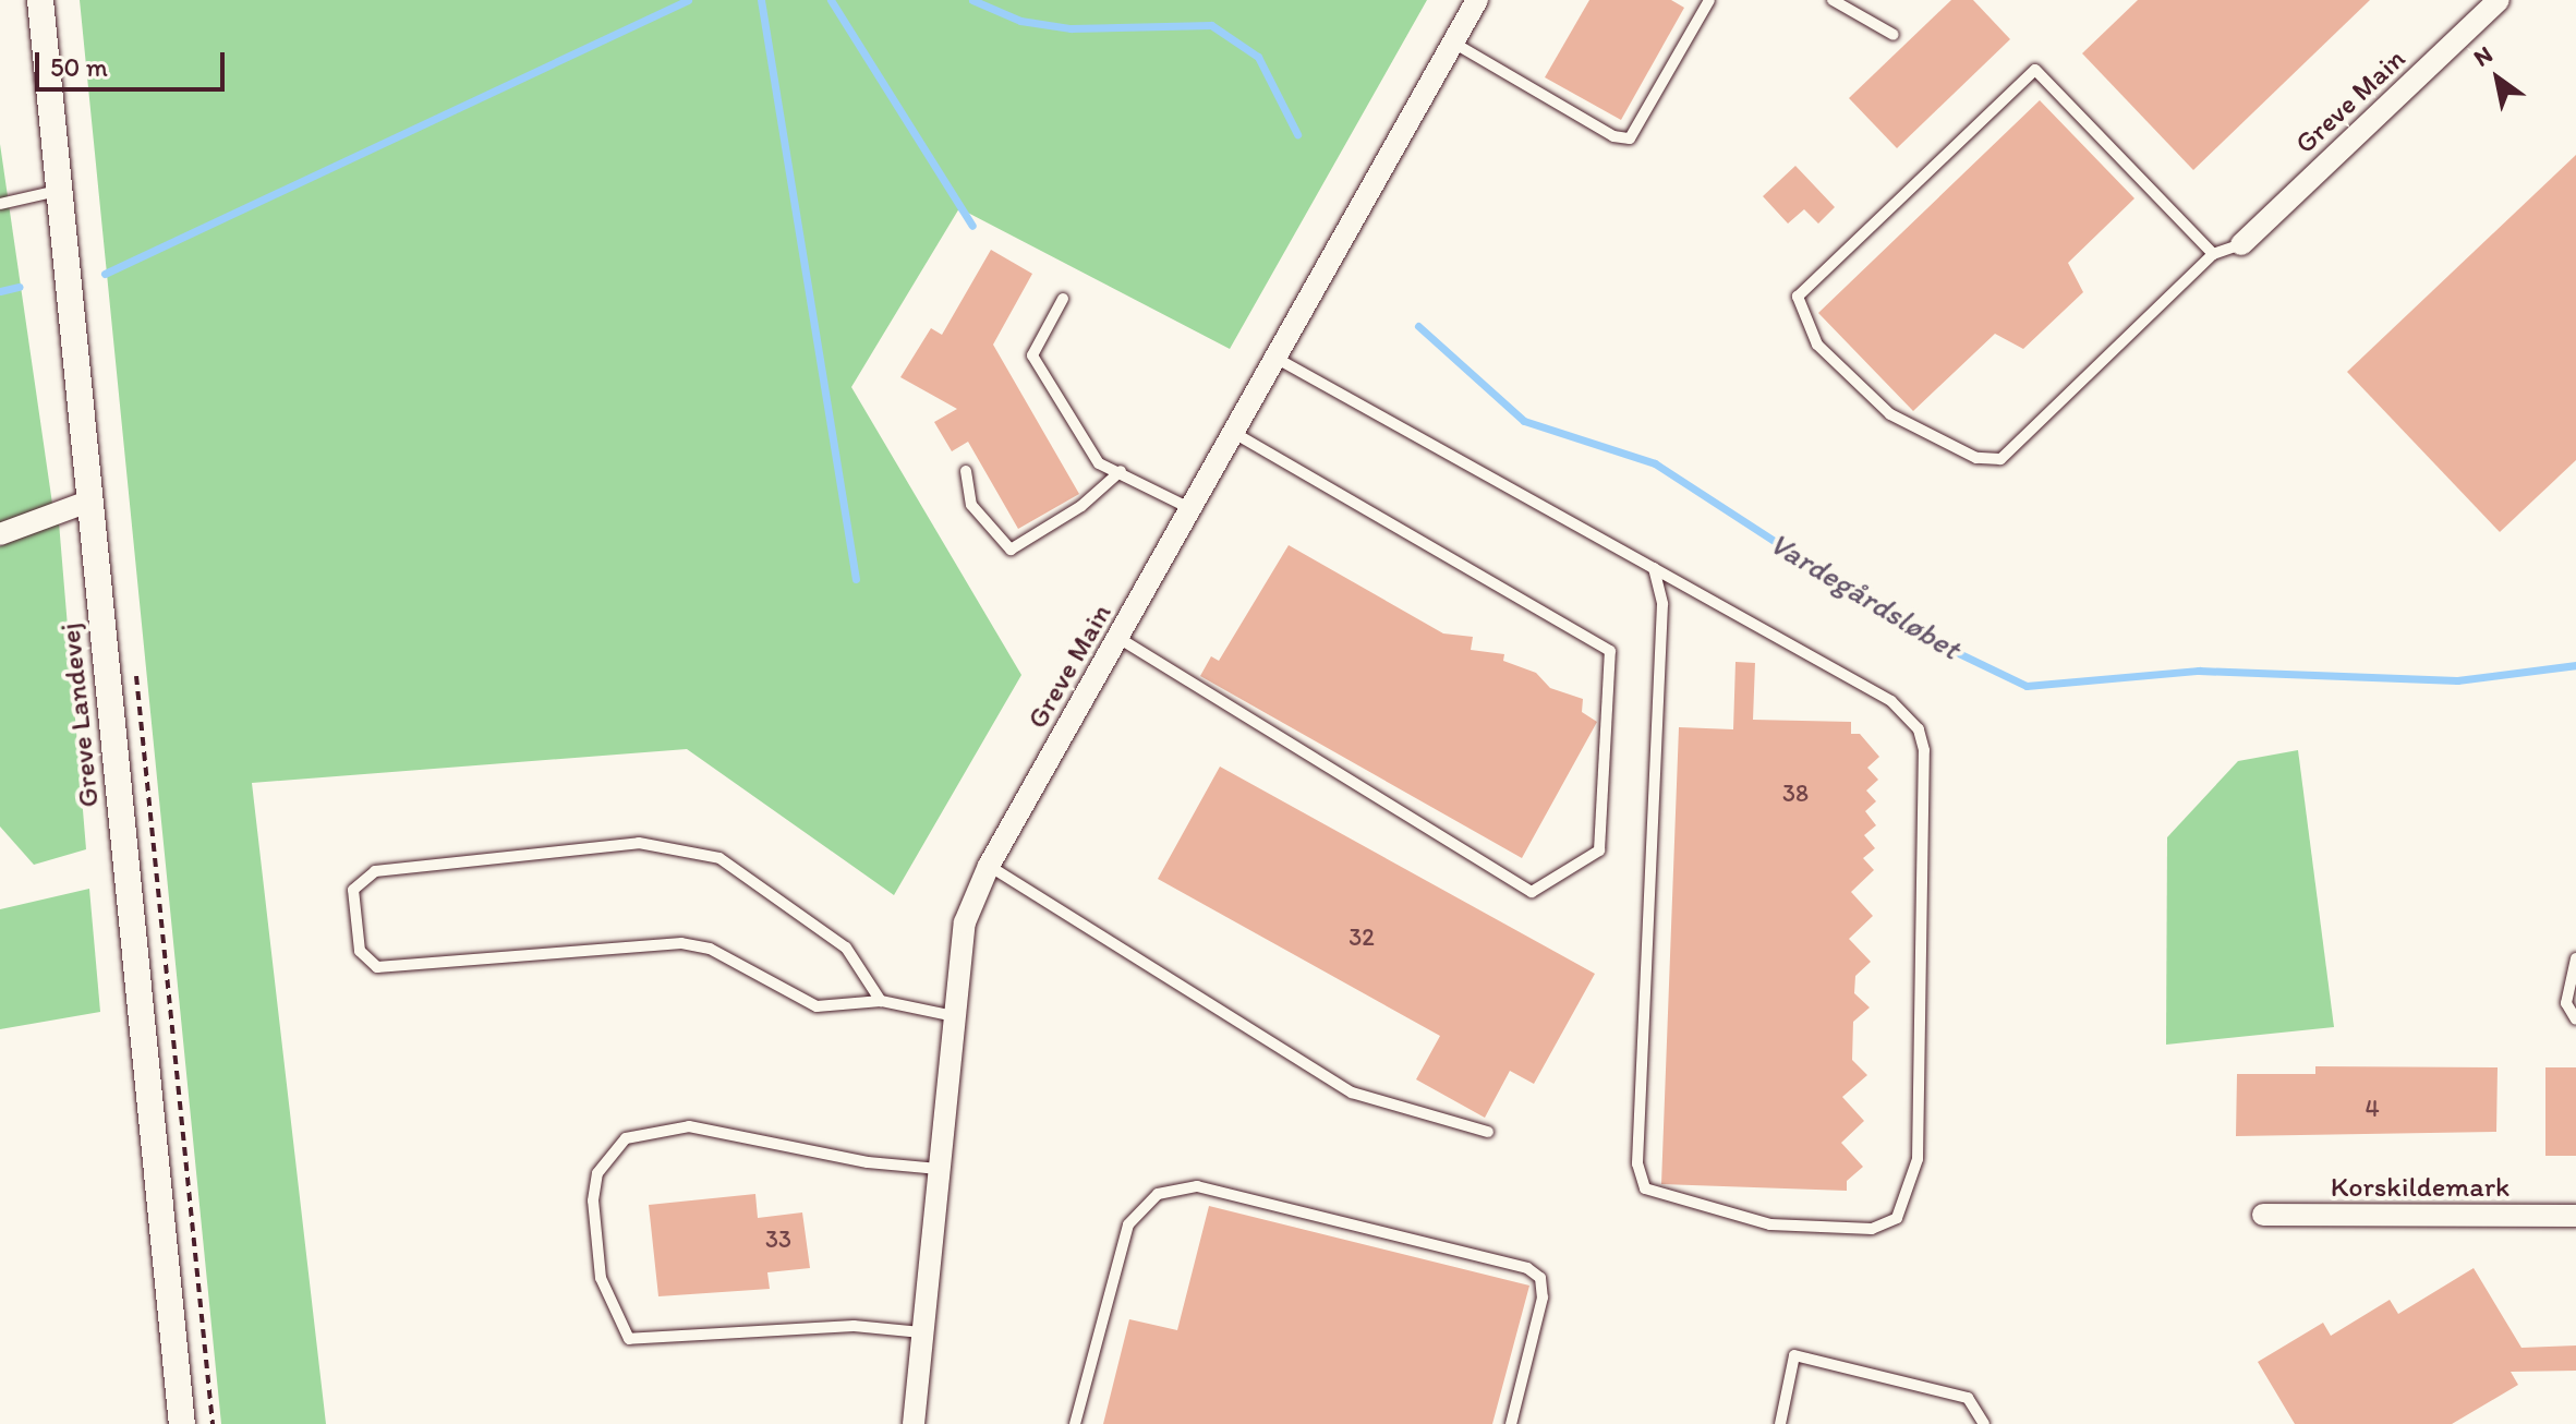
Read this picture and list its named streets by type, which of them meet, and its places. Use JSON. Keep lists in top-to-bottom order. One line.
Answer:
{"streets":{"street":["Greve Main","Greve Landevej","Korskildemark"]},"water":["Vardegårdsløbet"],"house_numbers":["38","32","4","33"],"scale_bar":"50 m","north":"top left"}
